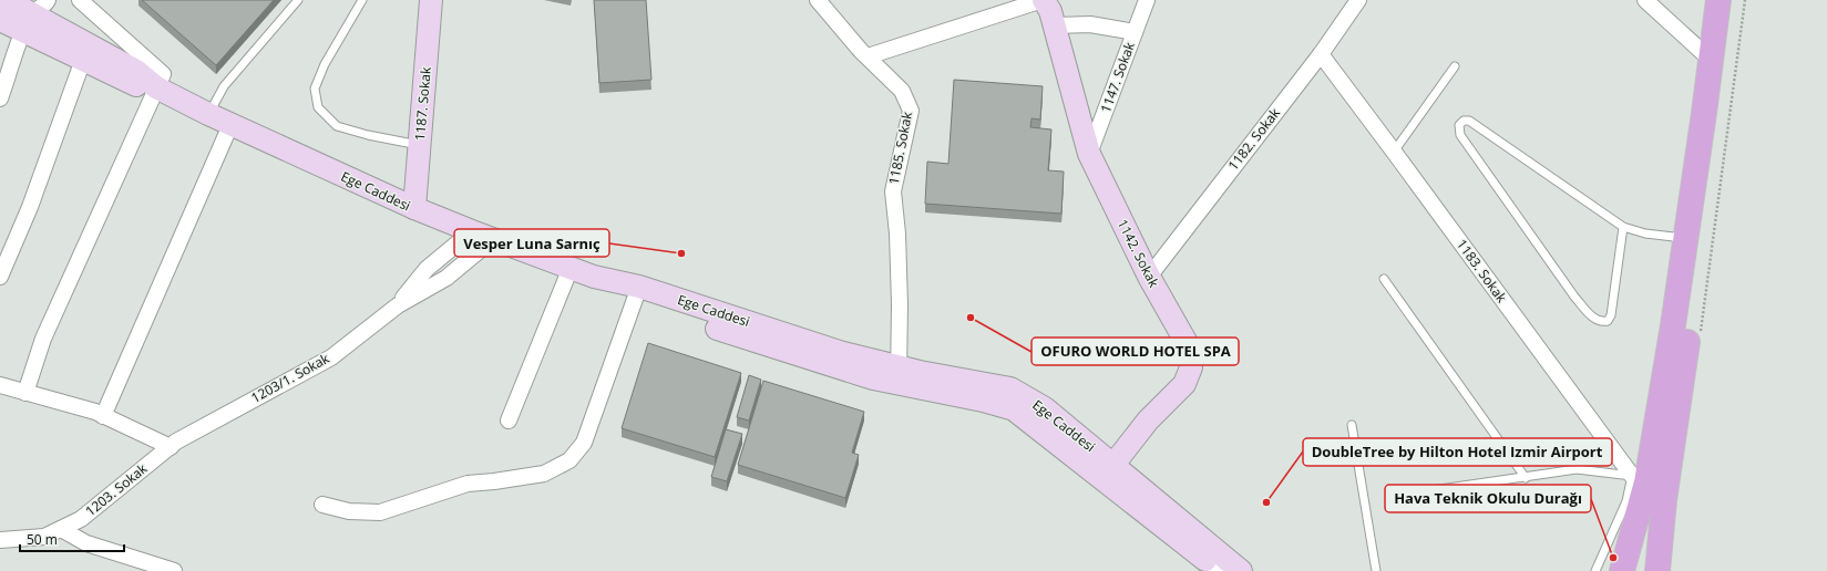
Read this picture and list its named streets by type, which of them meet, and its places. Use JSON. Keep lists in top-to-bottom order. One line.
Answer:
{"streets":{"street":["1147. Sokak","1187. Sokak","1182. Sokak","1185. Sokak","Ege Caddesi","1142. Sokak","1183. Sokak","1203/1. Sokak","1203. Sokak"]},"crossings":[["1147. Sokak","1142. Sokak"],["1187. Sokak","Ege Caddesi"],["1182. Sokak","1142. Sokak"],["1182. Sokak","1183. Sokak"],["1185. Sokak","Ege Caddesi"],["Ege Caddesi","1142. Sokak"],["Ege Caddesi","1203/1. Sokak"],["1203/1. Sokak","1203. Sokak"]],"places":["Vesper Luna Sarnıç","OFURO WORLD HOTEL SPA","DoubleTree by Hilton Hotel Izmir Airport","Hava Teknik Okulu Durağı"],"scale_bar":"50 m"}
